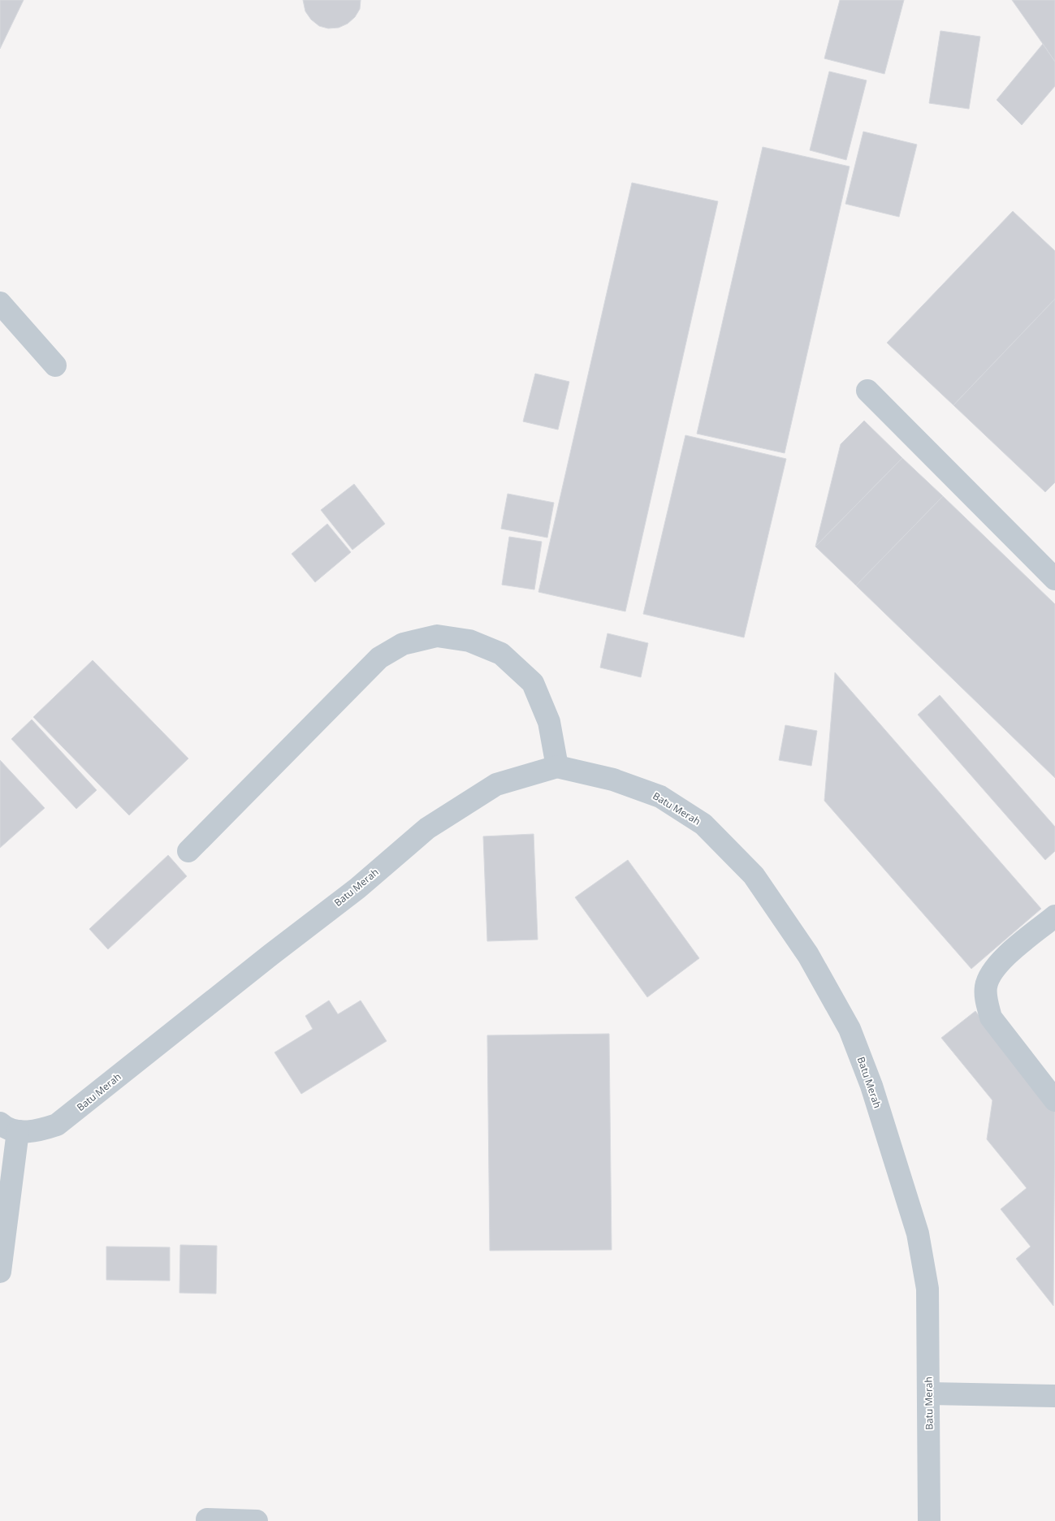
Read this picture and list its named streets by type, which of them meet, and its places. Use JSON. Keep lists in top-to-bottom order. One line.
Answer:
{"streets":{"street":["Batu Merah"]}}
